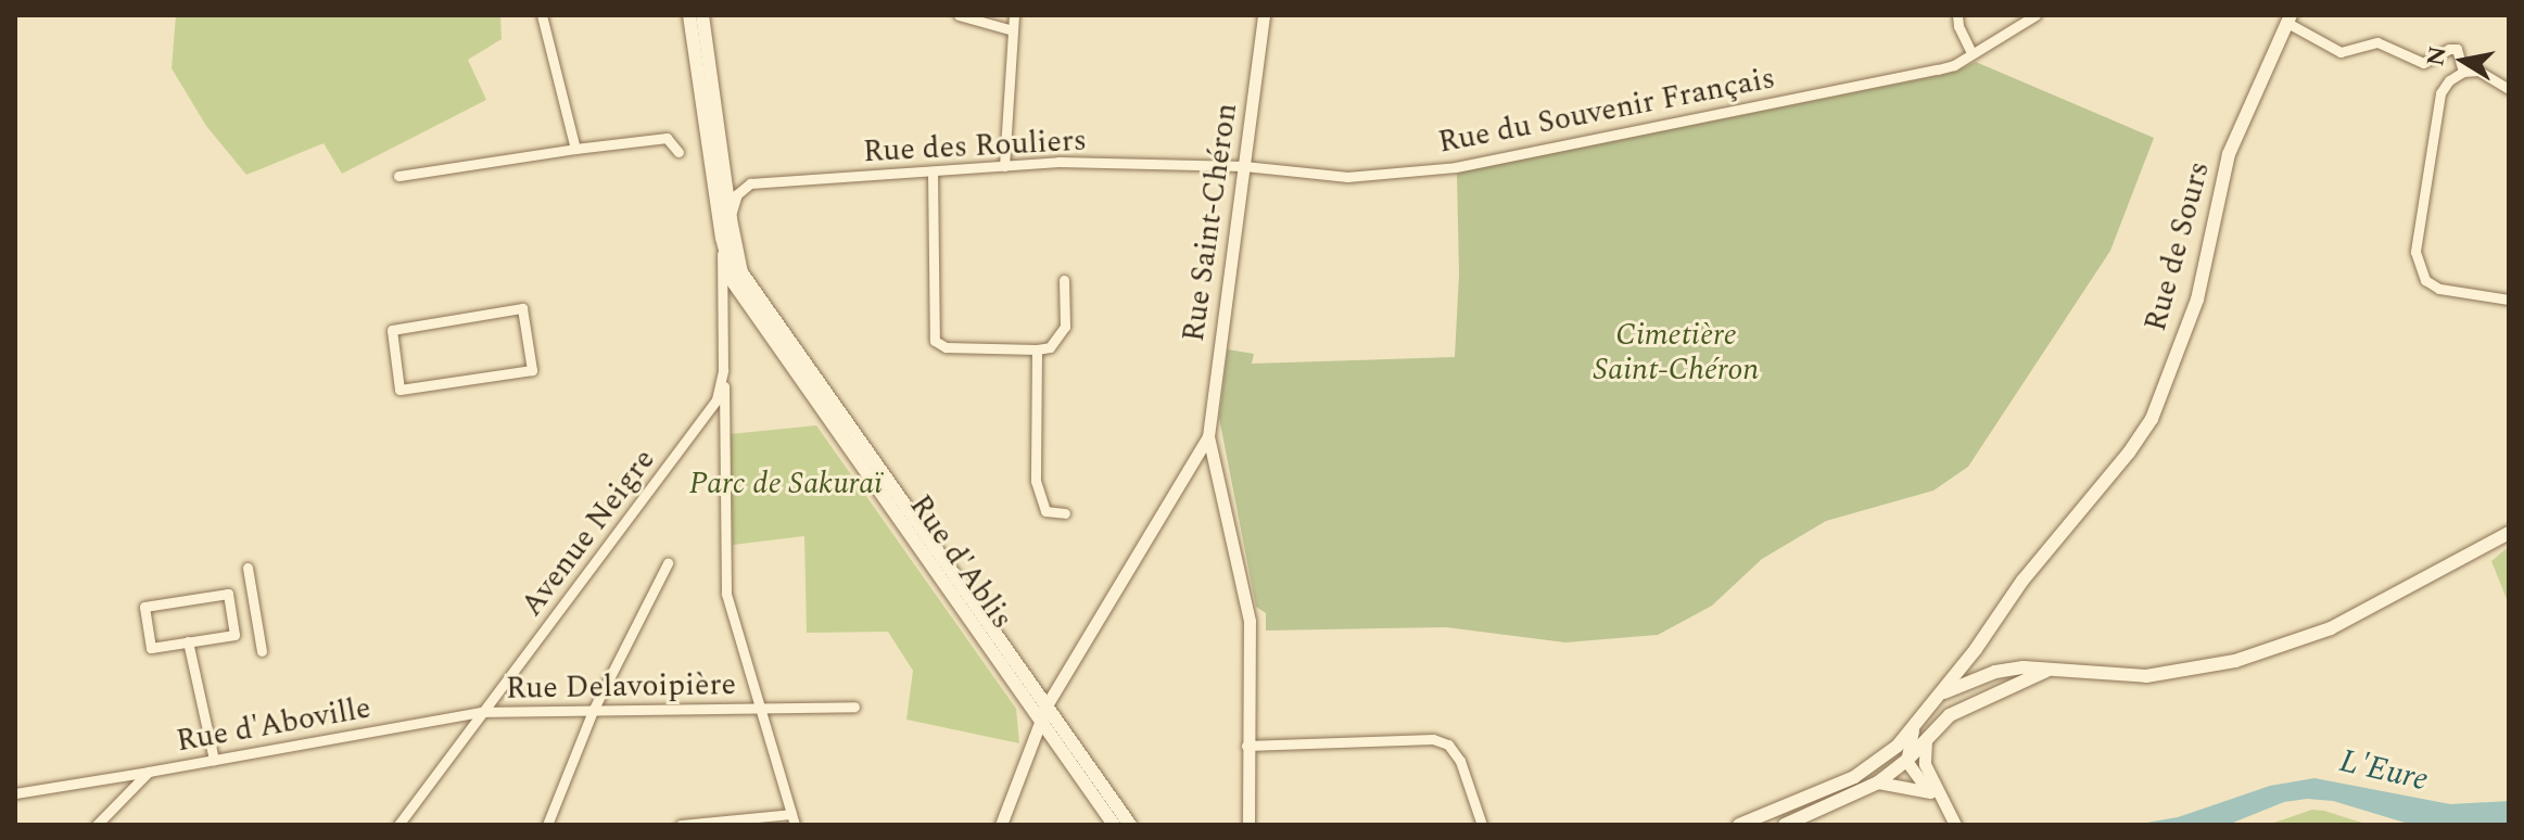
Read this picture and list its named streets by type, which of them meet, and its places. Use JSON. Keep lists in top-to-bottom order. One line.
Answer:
{"streets":{"main road":["Rue de Sours","Rue d'Ablis"],"street":["Rue du Souvenir Français","Rue des Rouliers","Rue Saint-Chéron","Avenue Neigre","Rue Delavoipière","Rue d'Aboville"]},"crossings":[["Rue du Souvenir Français","Rue des Rouliers"],["Rue du Souvenir Français","Rue Saint-Chéron"],["Rue des Rouliers","Rue Saint-Chéron"],["Avenue Neigre","Rue d'Ablis"],["Avenue Neigre","Rue Delavoipière"],["Avenue Neigre","Rue d'Aboville"],["Rue Delavoipière","Rue d'Aboville"]],"water":["L'Eure"],"parks":["Cimetière Saint-Chéron","Parc de Sakuraï"],"north":"left"}
